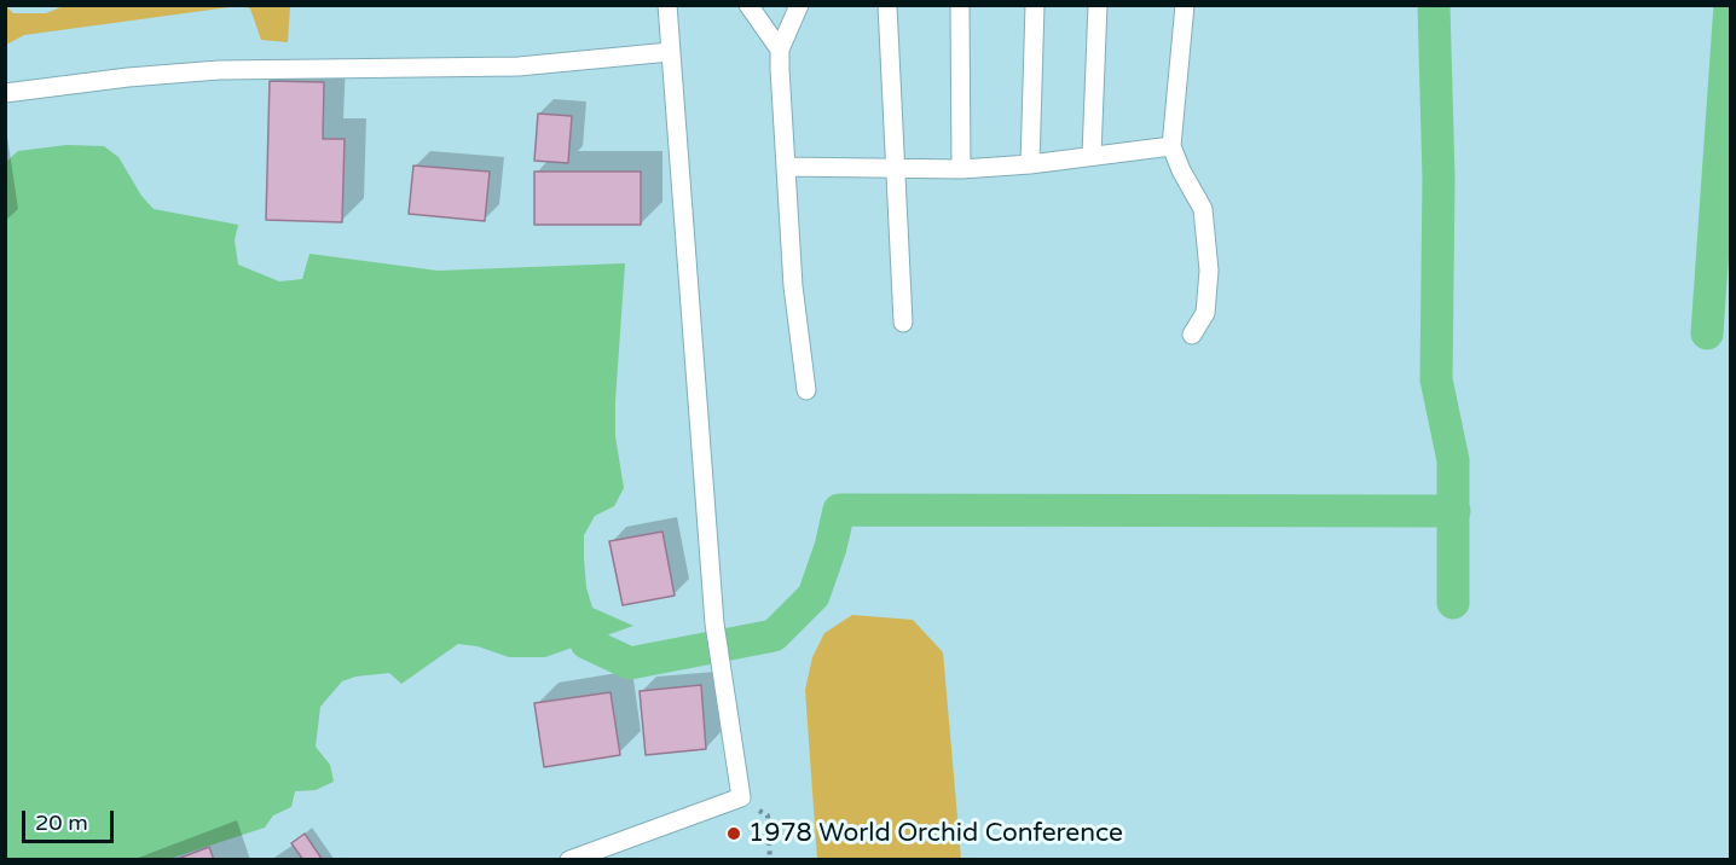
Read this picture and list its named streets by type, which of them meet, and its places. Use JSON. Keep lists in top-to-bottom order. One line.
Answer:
{"places":["1978 World Orchid Conference"],"scale_bar":"20 m"}
